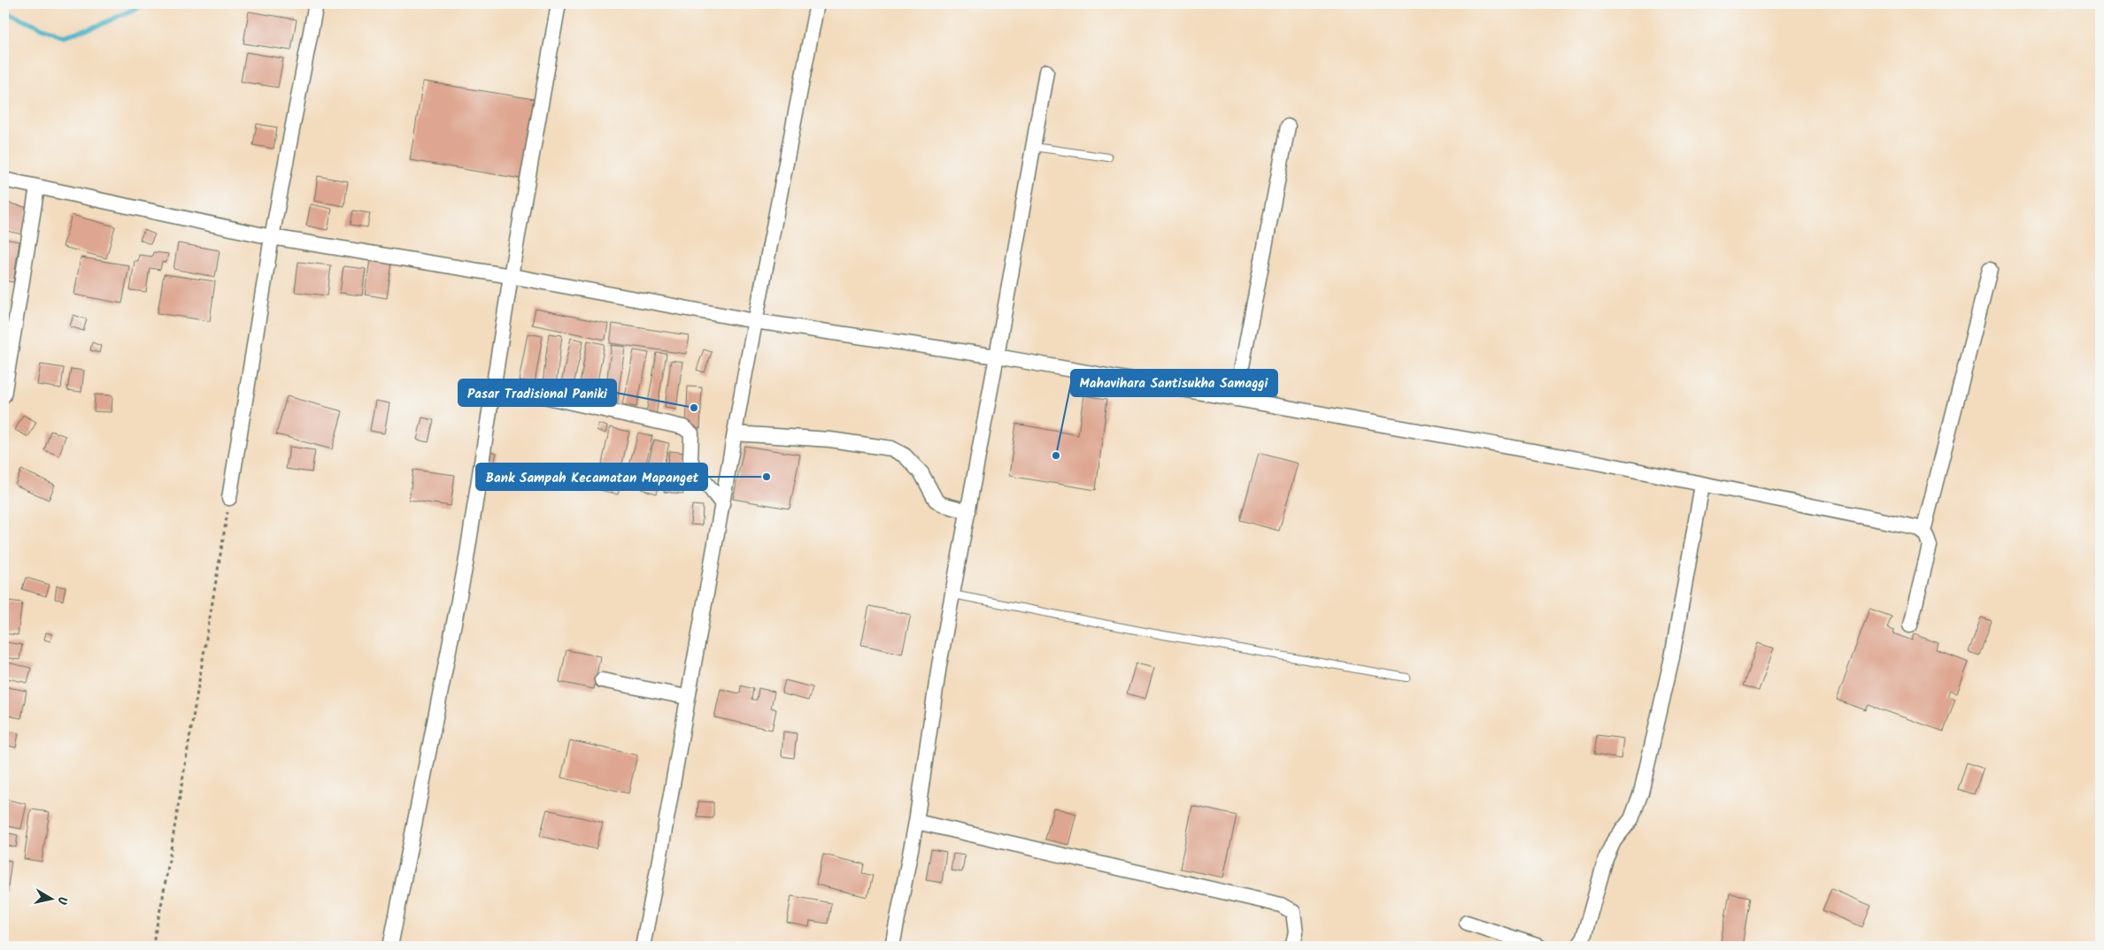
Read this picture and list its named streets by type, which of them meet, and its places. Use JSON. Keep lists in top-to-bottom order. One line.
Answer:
{"places":["Pasar Tradisional Paniki","Mahavihara Santisukha Samaggi","Bank Sampah Kecamatan Mapanget"],"north":"right"}
